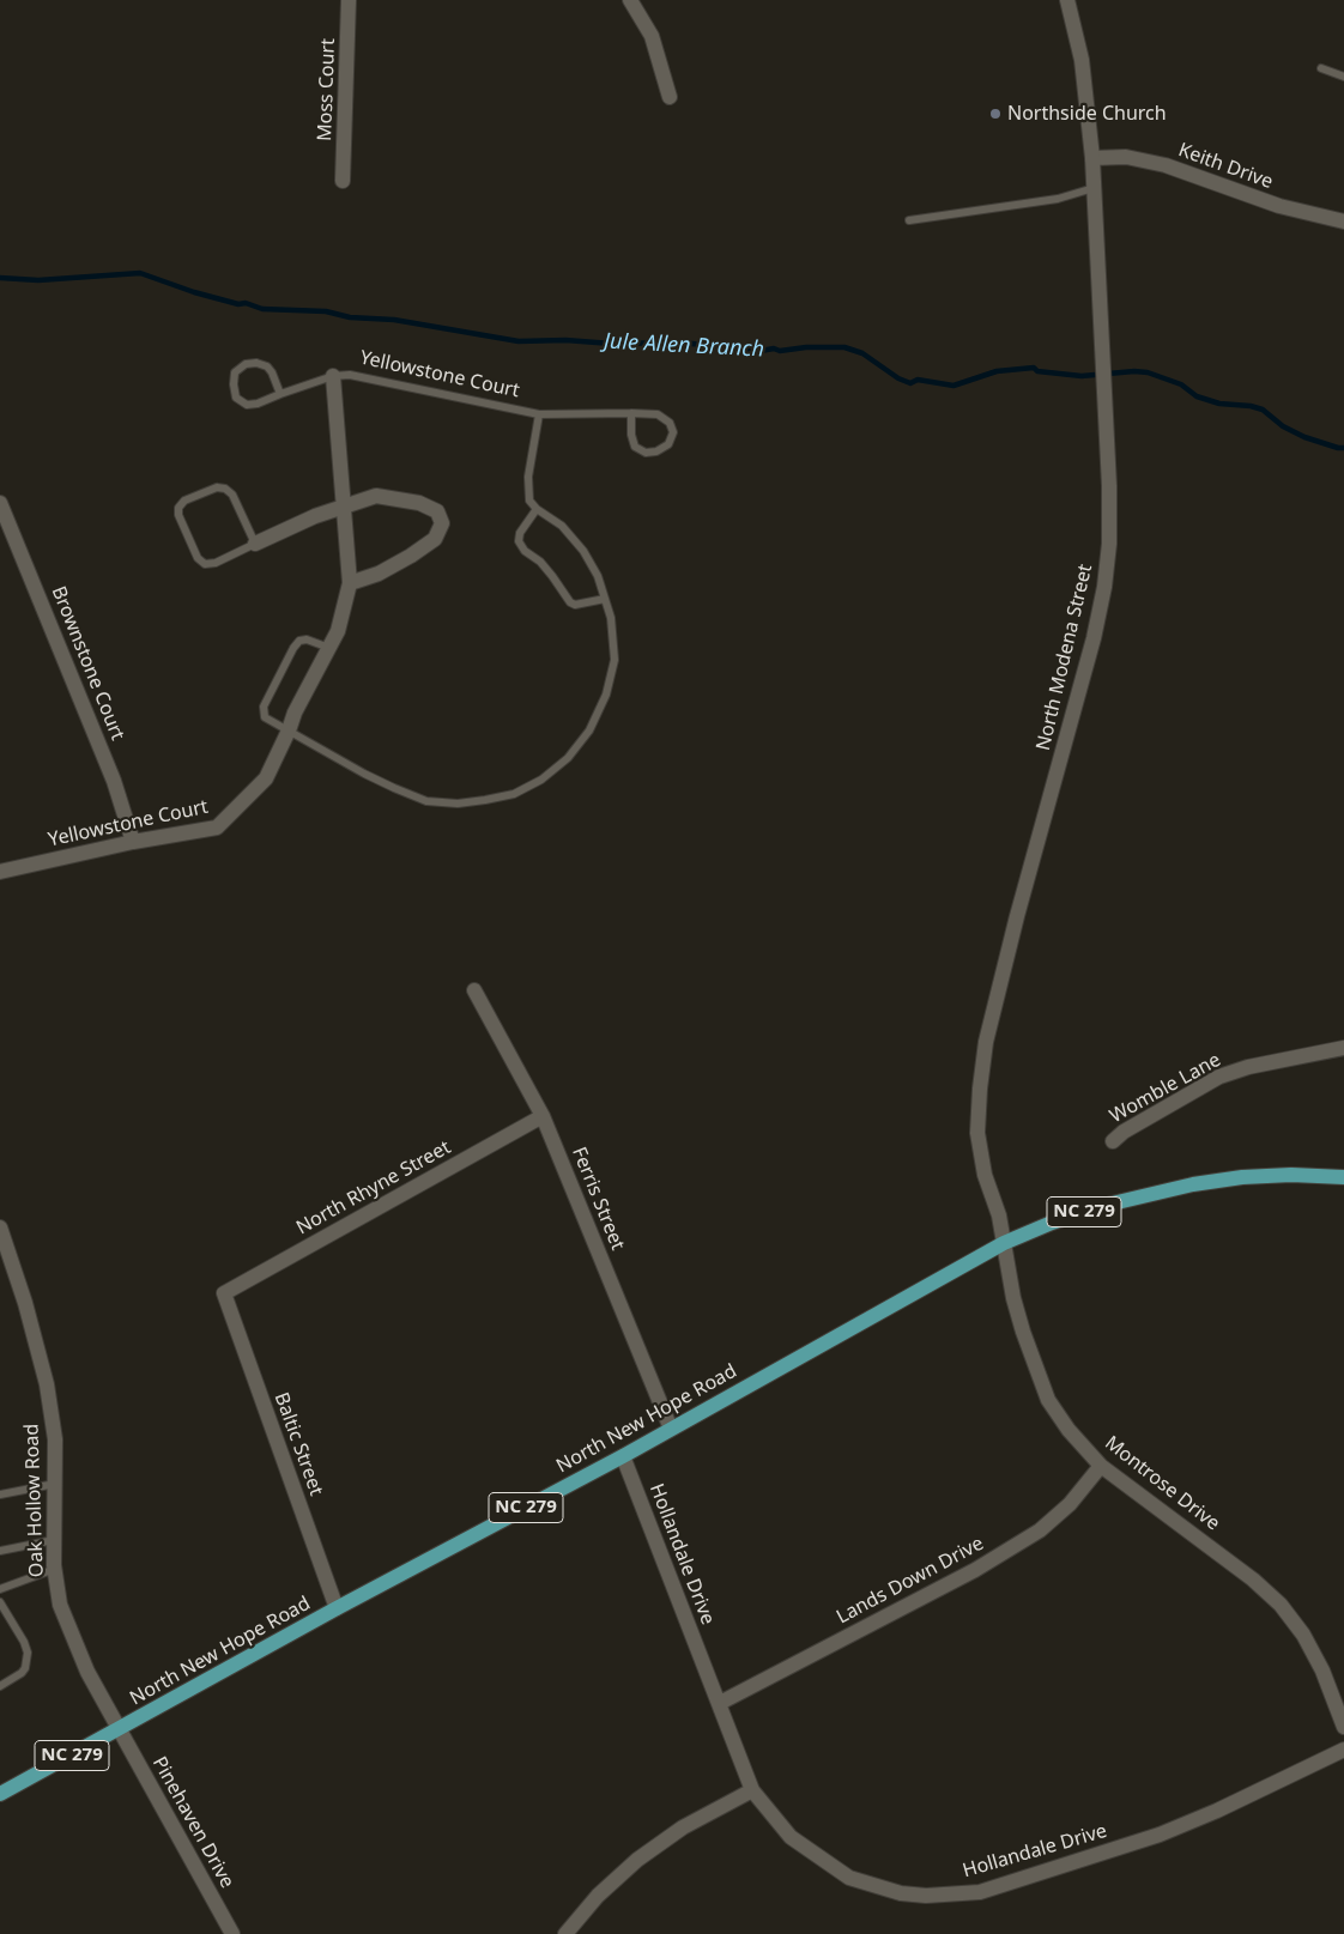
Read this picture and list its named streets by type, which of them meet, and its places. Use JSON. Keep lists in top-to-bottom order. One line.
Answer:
{"streets":{"main road":["NC 279","North New Hope Road"],"street":["Moss Court","Keith Drive","Yellowstone Court","North Modena Street","Brownstone Court","Womble Lane","North Rhyne Street","Ferris Street","Baltic Street","Montrose Drive","Oak Hollow Road","Hollandale Drive","Lands Down Drive","Pinehaven Drive"]},"crossings":[["Keith Drive","North Modena Street"],["Yellowstone Court","Brownstone Court"],["North Modena Street","North New Hope Road"],["North Modena Street","Montrose Drive"],["North Rhyne Street","Ferris Street"],["North Rhyne Street","Baltic Street"],["Ferris Street","North New Hope Road"],["North New Hope Road","Baltic Street"],["North New Hope Road","Montrose Drive"],["North New Hope Road","Oak Hollow Road"],["North New Hope Road","Hollandale Drive"],["North New Hope Road","Pinehaven Drive"],["Montrose Drive","Lands Down Drive"],["Oak Hollow Road","Pinehaven Drive"],["Hollandale Drive","Lands Down Drive"]],"water":["Jule Allen Branch"],"places":["Northside Church"]}
